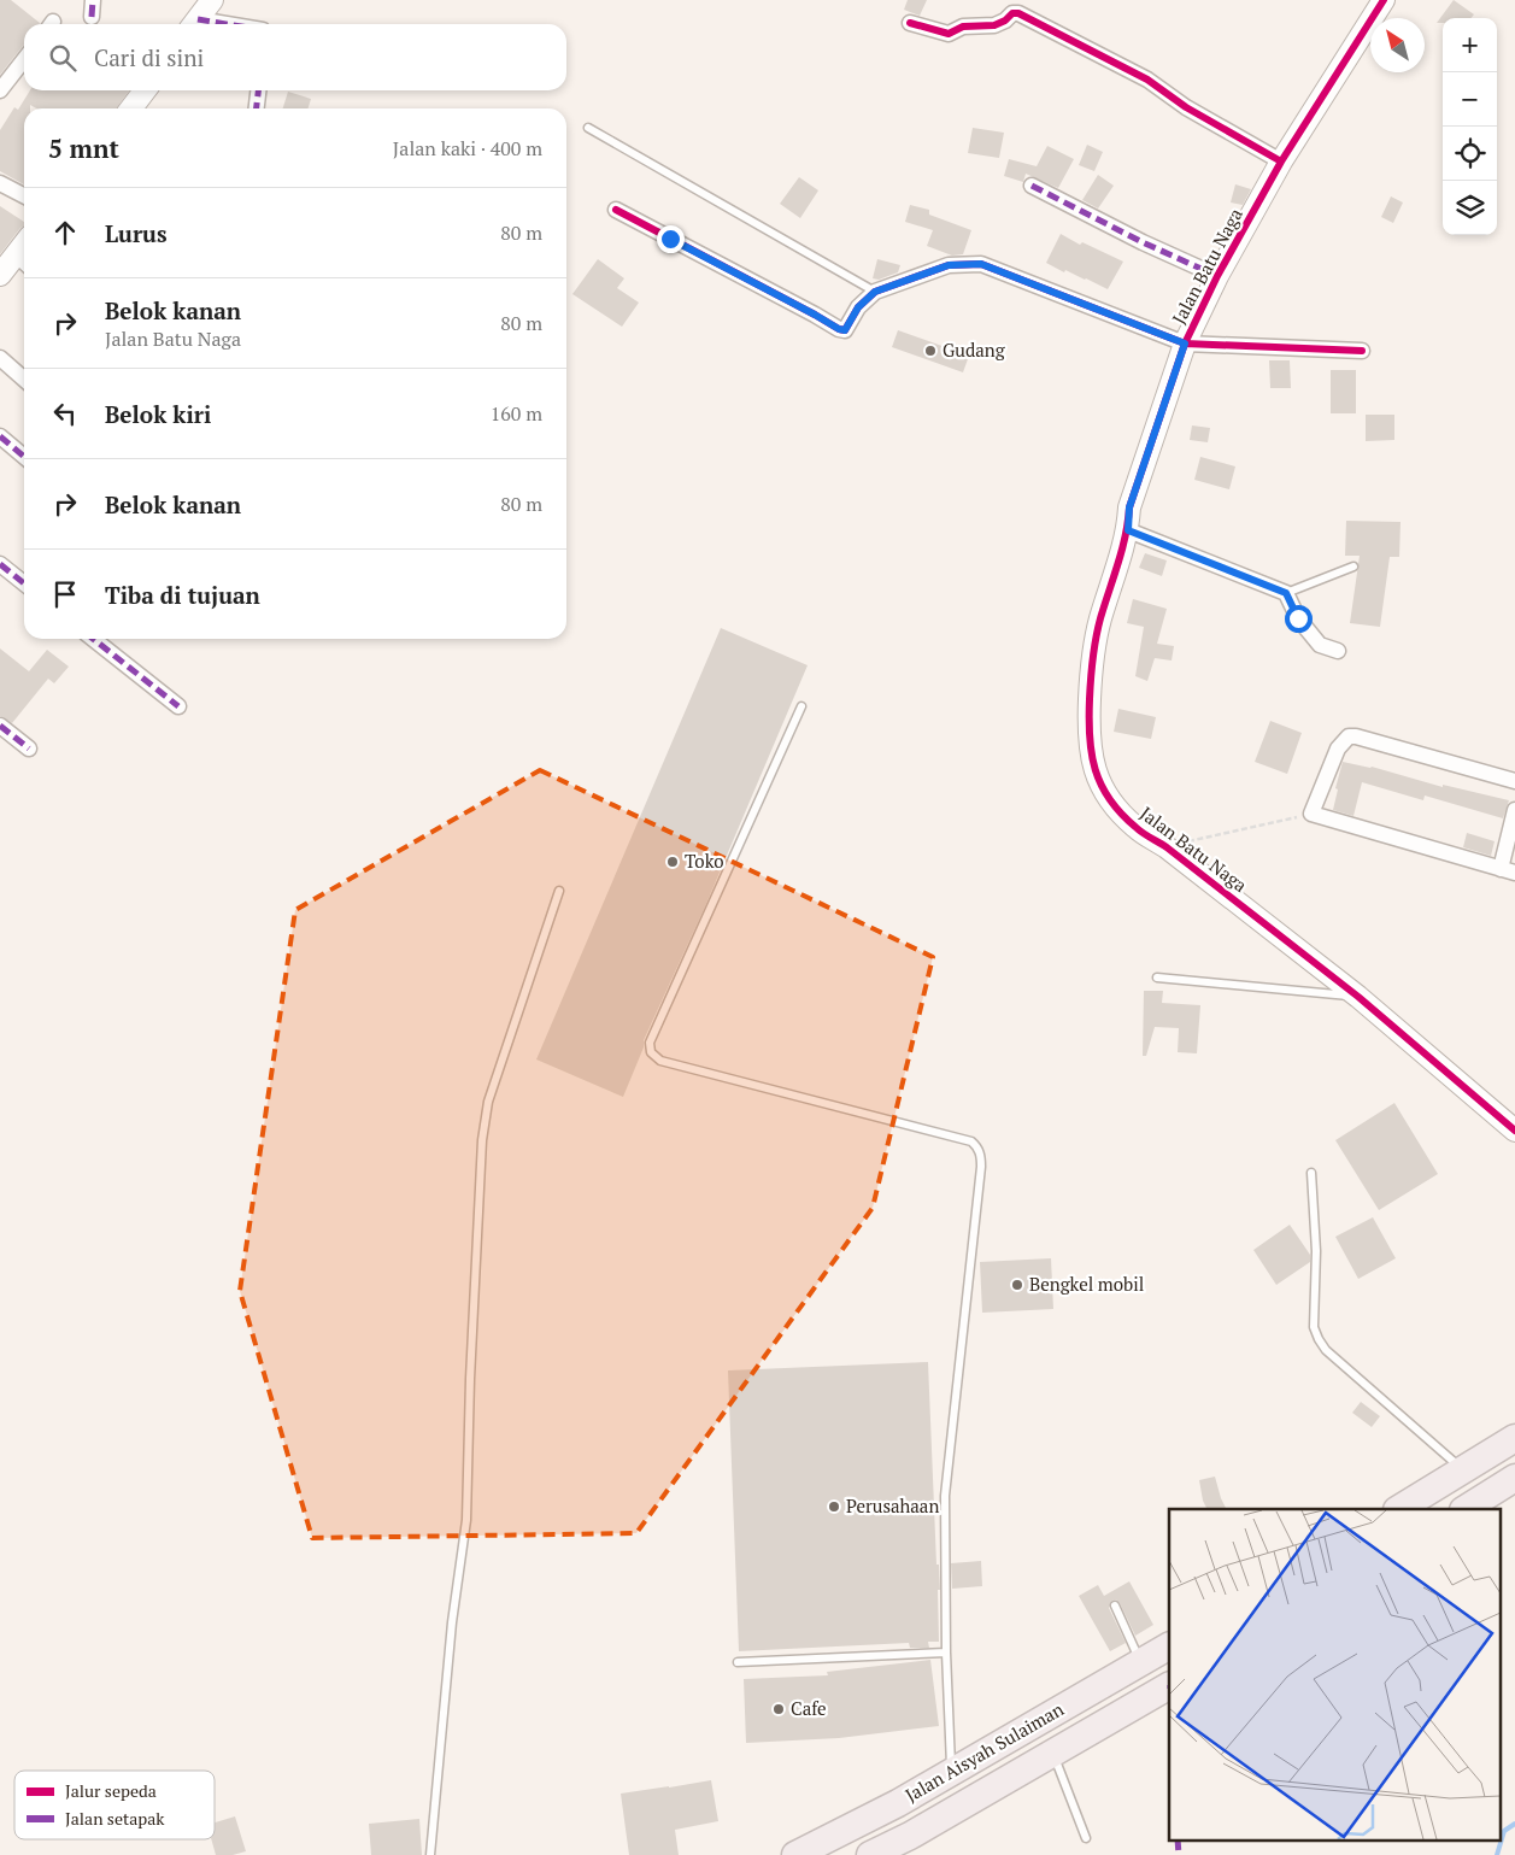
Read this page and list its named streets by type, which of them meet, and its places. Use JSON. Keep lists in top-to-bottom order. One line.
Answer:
{"streets":{"highway":["Jalan Aisyah Sulaiman"],"street":["Jalan Batu Naga"]},"places":["Gudang","Toko","Bengkel mobil","Perusahaan","Cafe"],"legend":["Jalur sepeda","Jalan setapak"],"north":"top left","page":{"map_buttons":["+","−"],"search":"Cari di sini","heading":["5 mnt","Jalan kaki · 400 m"],"list":[["Lurus","80 m"],["Belok kanan","Jalan Batu Naga","80 m"],["Belok kiri","160 m"],["Belok kanan","80 m"],"Tiba di tujuan"]}}
